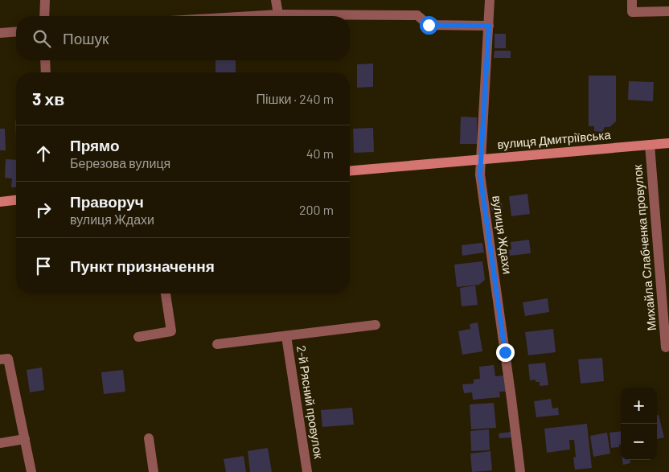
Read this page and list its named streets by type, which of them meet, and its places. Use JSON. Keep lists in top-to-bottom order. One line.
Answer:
{"streets":{"main road":["вулиця Дмитріївська"],"street":["вулиця Ждахи","Михайла Слабченка провулок","2-й Рясний провулок"]},"crossings":[["вулиця Дмитріївська","вулиця Ждахи"],["вулиця Дмитріївська","Михайла Слабченка провулок"]],"page":{"search":"Пошук","heading":["3 хв","Пішки · 240 m"],"list":[["Прямо","Березова вулиця","40 m"],["Праворуч","вулиця Ждахи","200 m"],"Пункт призначення"],"map_buttons":["+","−"]}}
